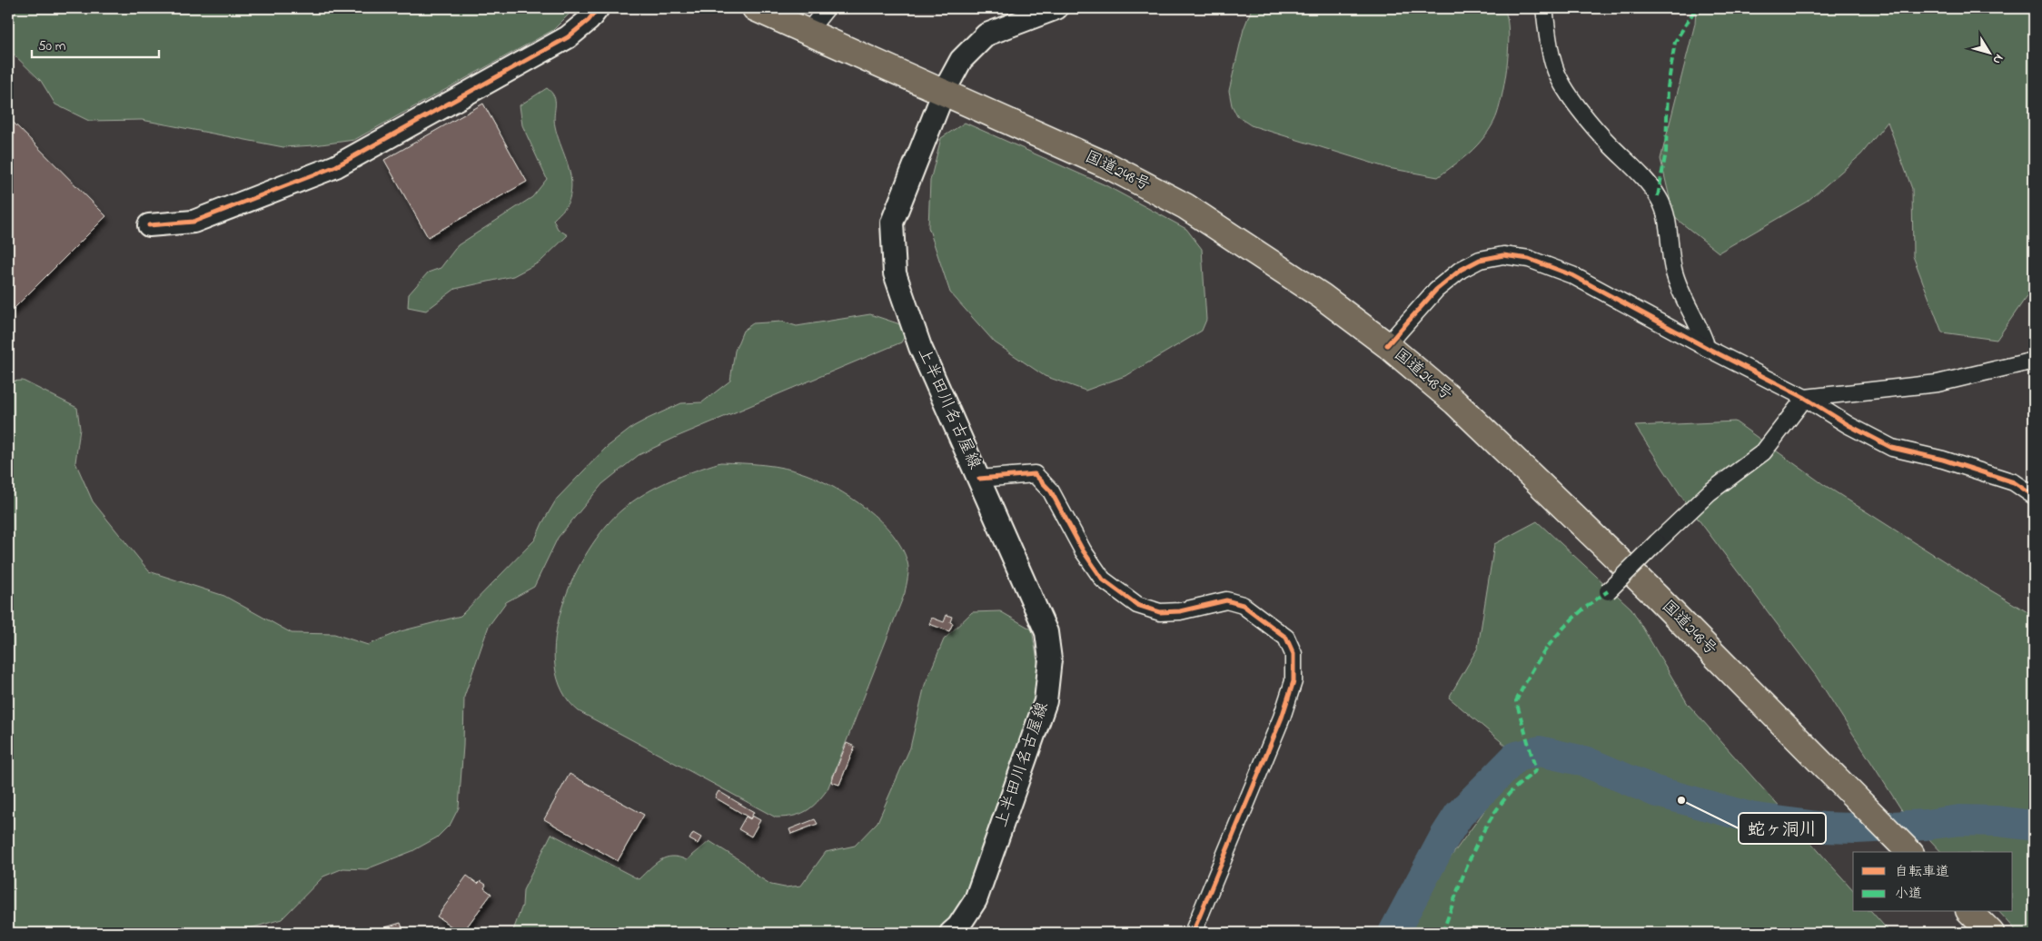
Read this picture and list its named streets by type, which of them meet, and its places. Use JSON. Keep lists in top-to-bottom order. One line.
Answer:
{"streets":{"highway":["国道248号"],"main road":["上半田川名古屋線"]},"crossings":[["国道248号","上半田川名古屋線"]],"places":["蛇ヶ洞川"],"legend":["自転車道","小道"],"scale_bar":"50 m","north":"bottom right"}
